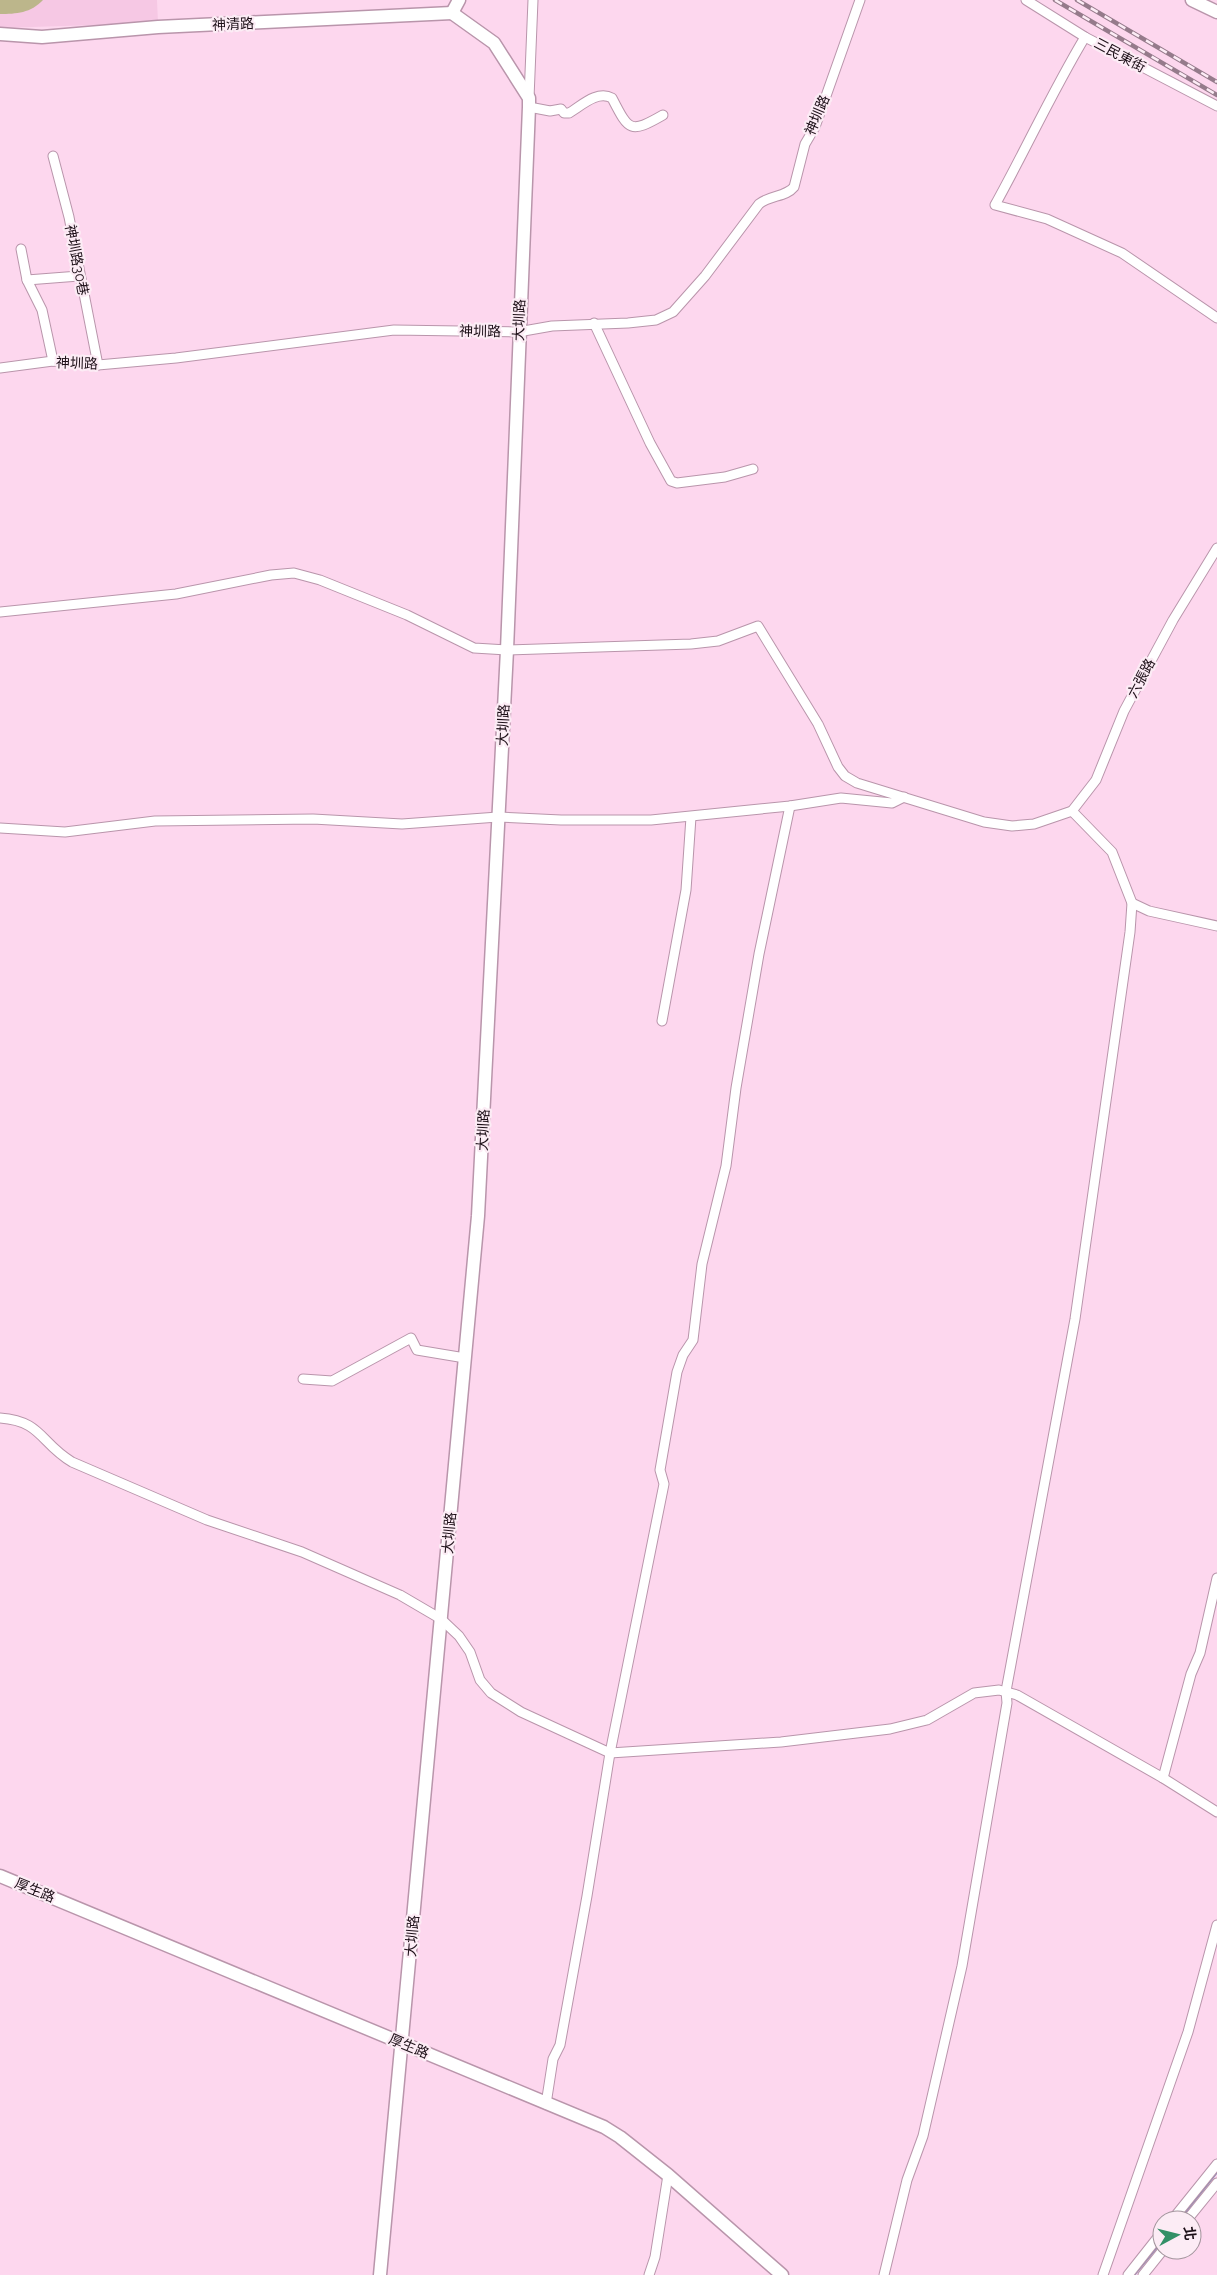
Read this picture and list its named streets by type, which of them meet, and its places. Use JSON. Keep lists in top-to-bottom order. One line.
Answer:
{"streets":{"street":["神清路","三民東街","神圳路","神圳路30巷","大圳路","六張路","厚生路"]},"crossings":[["神圳路","神圳路30巷"],["神圳路","大圳路"],["大圳路","厚生路"]],"north":"right"}
